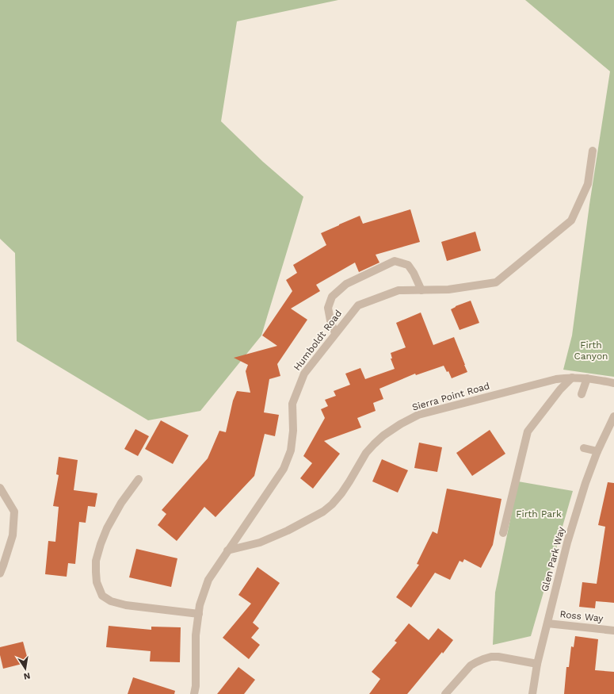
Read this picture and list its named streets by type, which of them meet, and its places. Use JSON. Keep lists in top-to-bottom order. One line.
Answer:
{"streets":{"street":["Humboldt Road","Sierra Point Road","Glen Park Way","Ross Way"]},"crossings":[["Humboldt Road","Sierra Point Road"],["Glen Park Way","Ross Way"]],"parks":["Firth Canyon","Firth Park"],"north":"bottom"}
